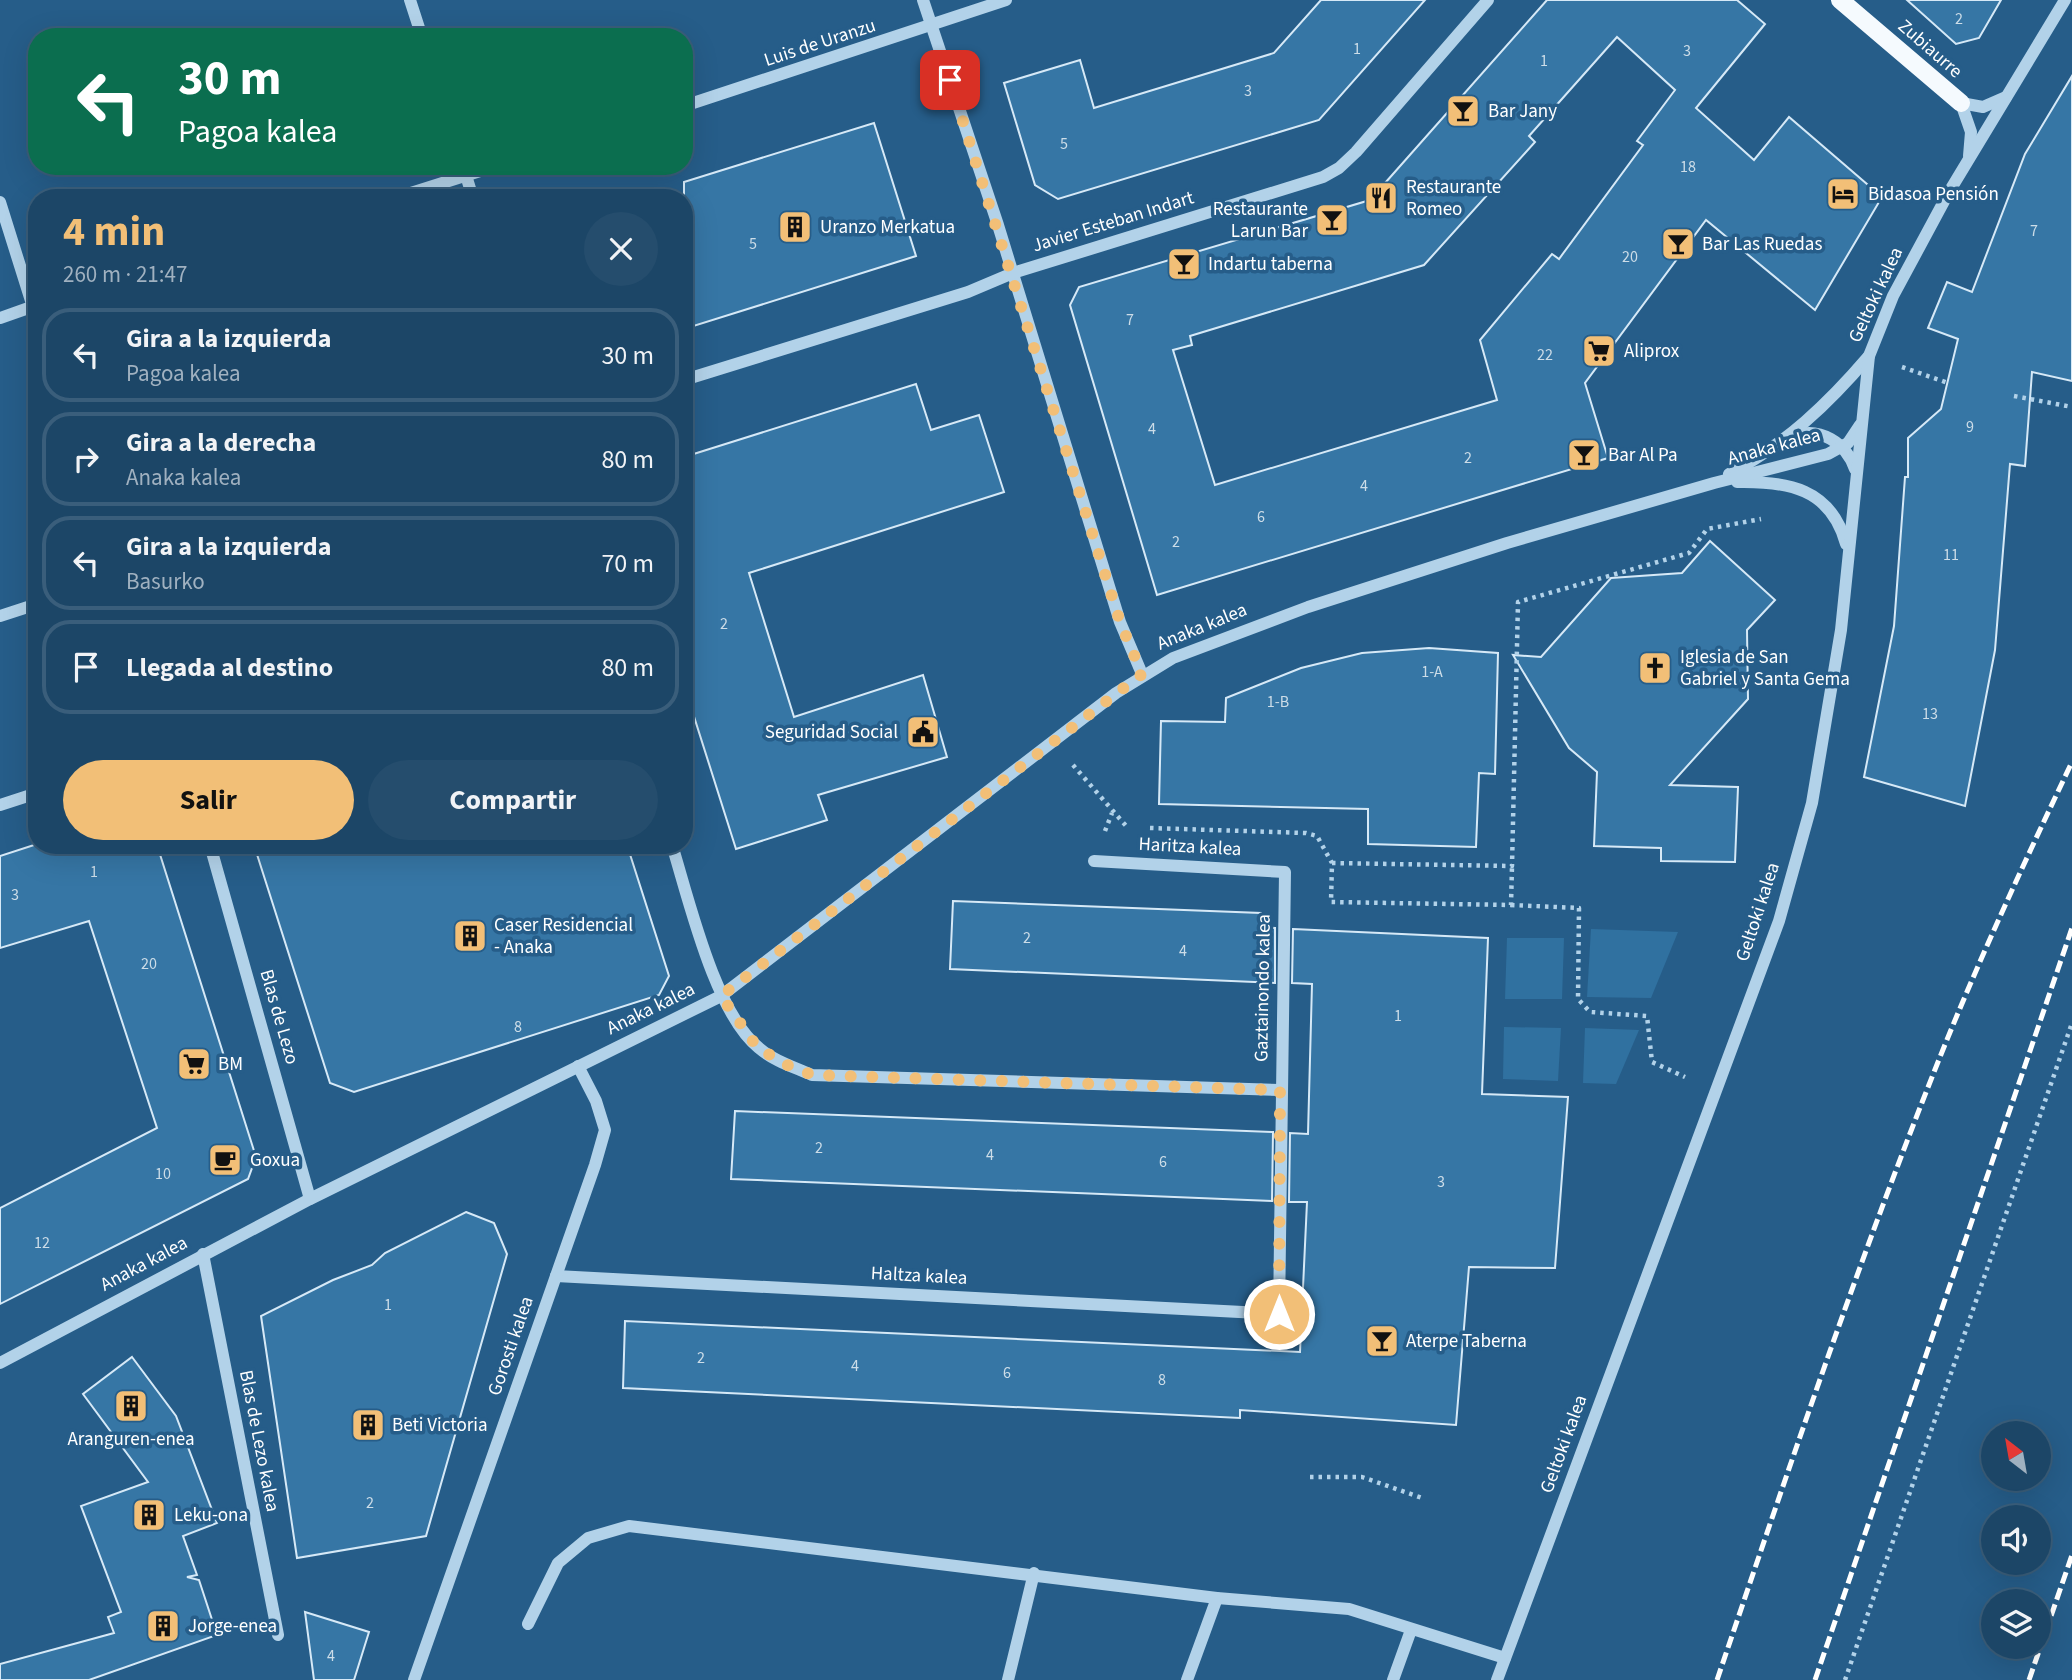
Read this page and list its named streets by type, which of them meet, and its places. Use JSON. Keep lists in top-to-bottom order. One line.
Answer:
{"streets":{"main road":["Zubiaurre"],"street":["Luis de Uranzu","Javier Esteban Indart","Geltoki kalea","Anaka kalea","Haritza kalea","Gaztainondo kalea","Blas de Lezo","Haltza kalea","Gorosti kalea","Blas de Lezo kalea"]},"crossings":[["Zubiaurre","Geltoki kalea"],["Geltoki kalea","Anaka kalea"],["Anaka kalea","Blas de Lezo"],["Anaka kalea","Gorosti kalea"],["Anaka kalea","Blas de Lezo kalea"],["Haritza kalea","Gaztainondo kalea"],["Gaztainondo kalea","Haltza kalea"],["Haltza kalea","Gorosti kalea"]],"places":{"bar":["Bar Jany","Restaurante Larun Bar","Bar Las Ruedas","Indartu taberna","Bar Al Pa","Aterpe Taberna"],"hotel":["Bidasoa Pensión"],"restaurant":["Restaurante Romeo"],"building":["Uranzo Merkatua","Caser Residencial - Anaka","Aranguren-enea","Beti Victoria","Leku-ona","Jorge-enea"],"supermarket":["Aliprox","BM"],"church":["Iglesia de San Gabriel y Santa Gema"],"public building":["Seguridad Social"],"cafe":["Goxua"]},"house_numbers":["2","1","3","1","3","5","18","7","5","20","7","22","9","4","2","4","6","2","11","2","1-A","1-B","13","1","3","2","4","20","1","8","2","4","6","10","3","12","1","2","4","6","8","2","4"],"north":"top left","page":{"turn":["30 m","Pagoa kalea"],"heading":["4 min","260 m · 21:47"],"list":[{"name":"Gira a la izquierda","note":"Pagoa kalea","value":"30 m"},{"name":"Gira a la derecha","note":"Anaka kalea","value":"80 m"},{"name":"Gira a la izquierda","note":"Basurko","value":"70 m"},{"name":"Llegada al destino","value":"80 m"}],"buttons":["Salir","Compartir"]}}
